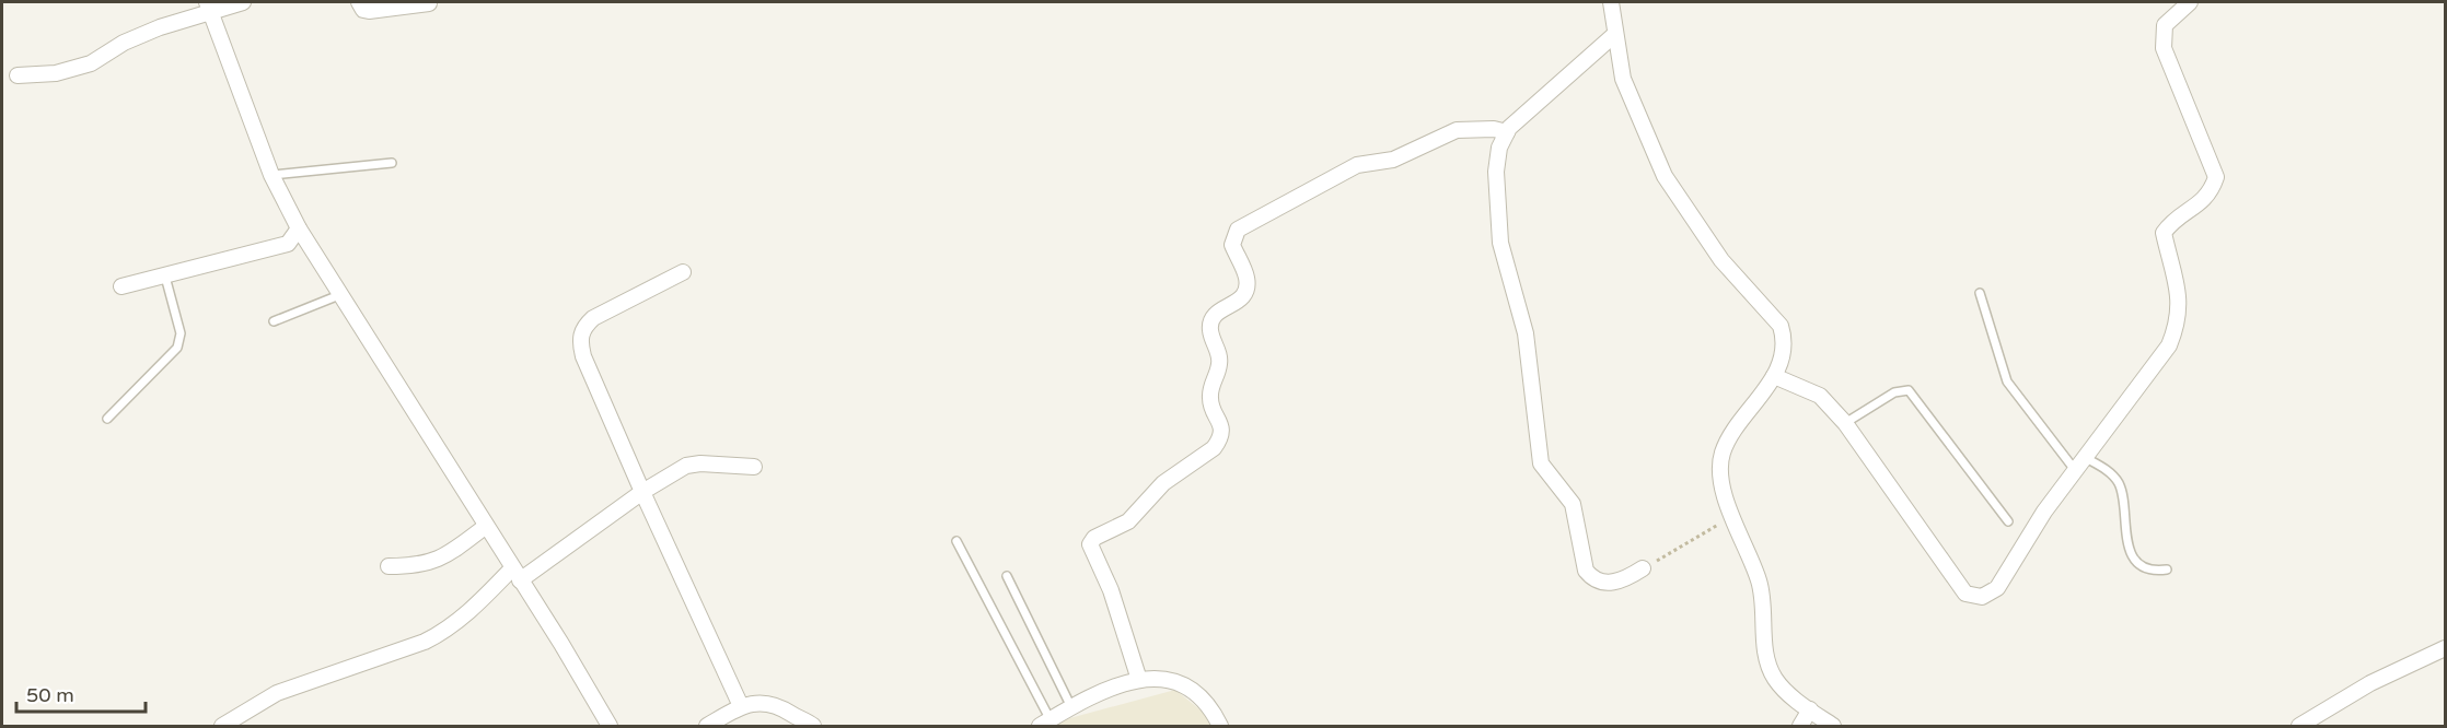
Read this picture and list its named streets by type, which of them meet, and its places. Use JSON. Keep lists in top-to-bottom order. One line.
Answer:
{"scale_bar":"50 m"}
